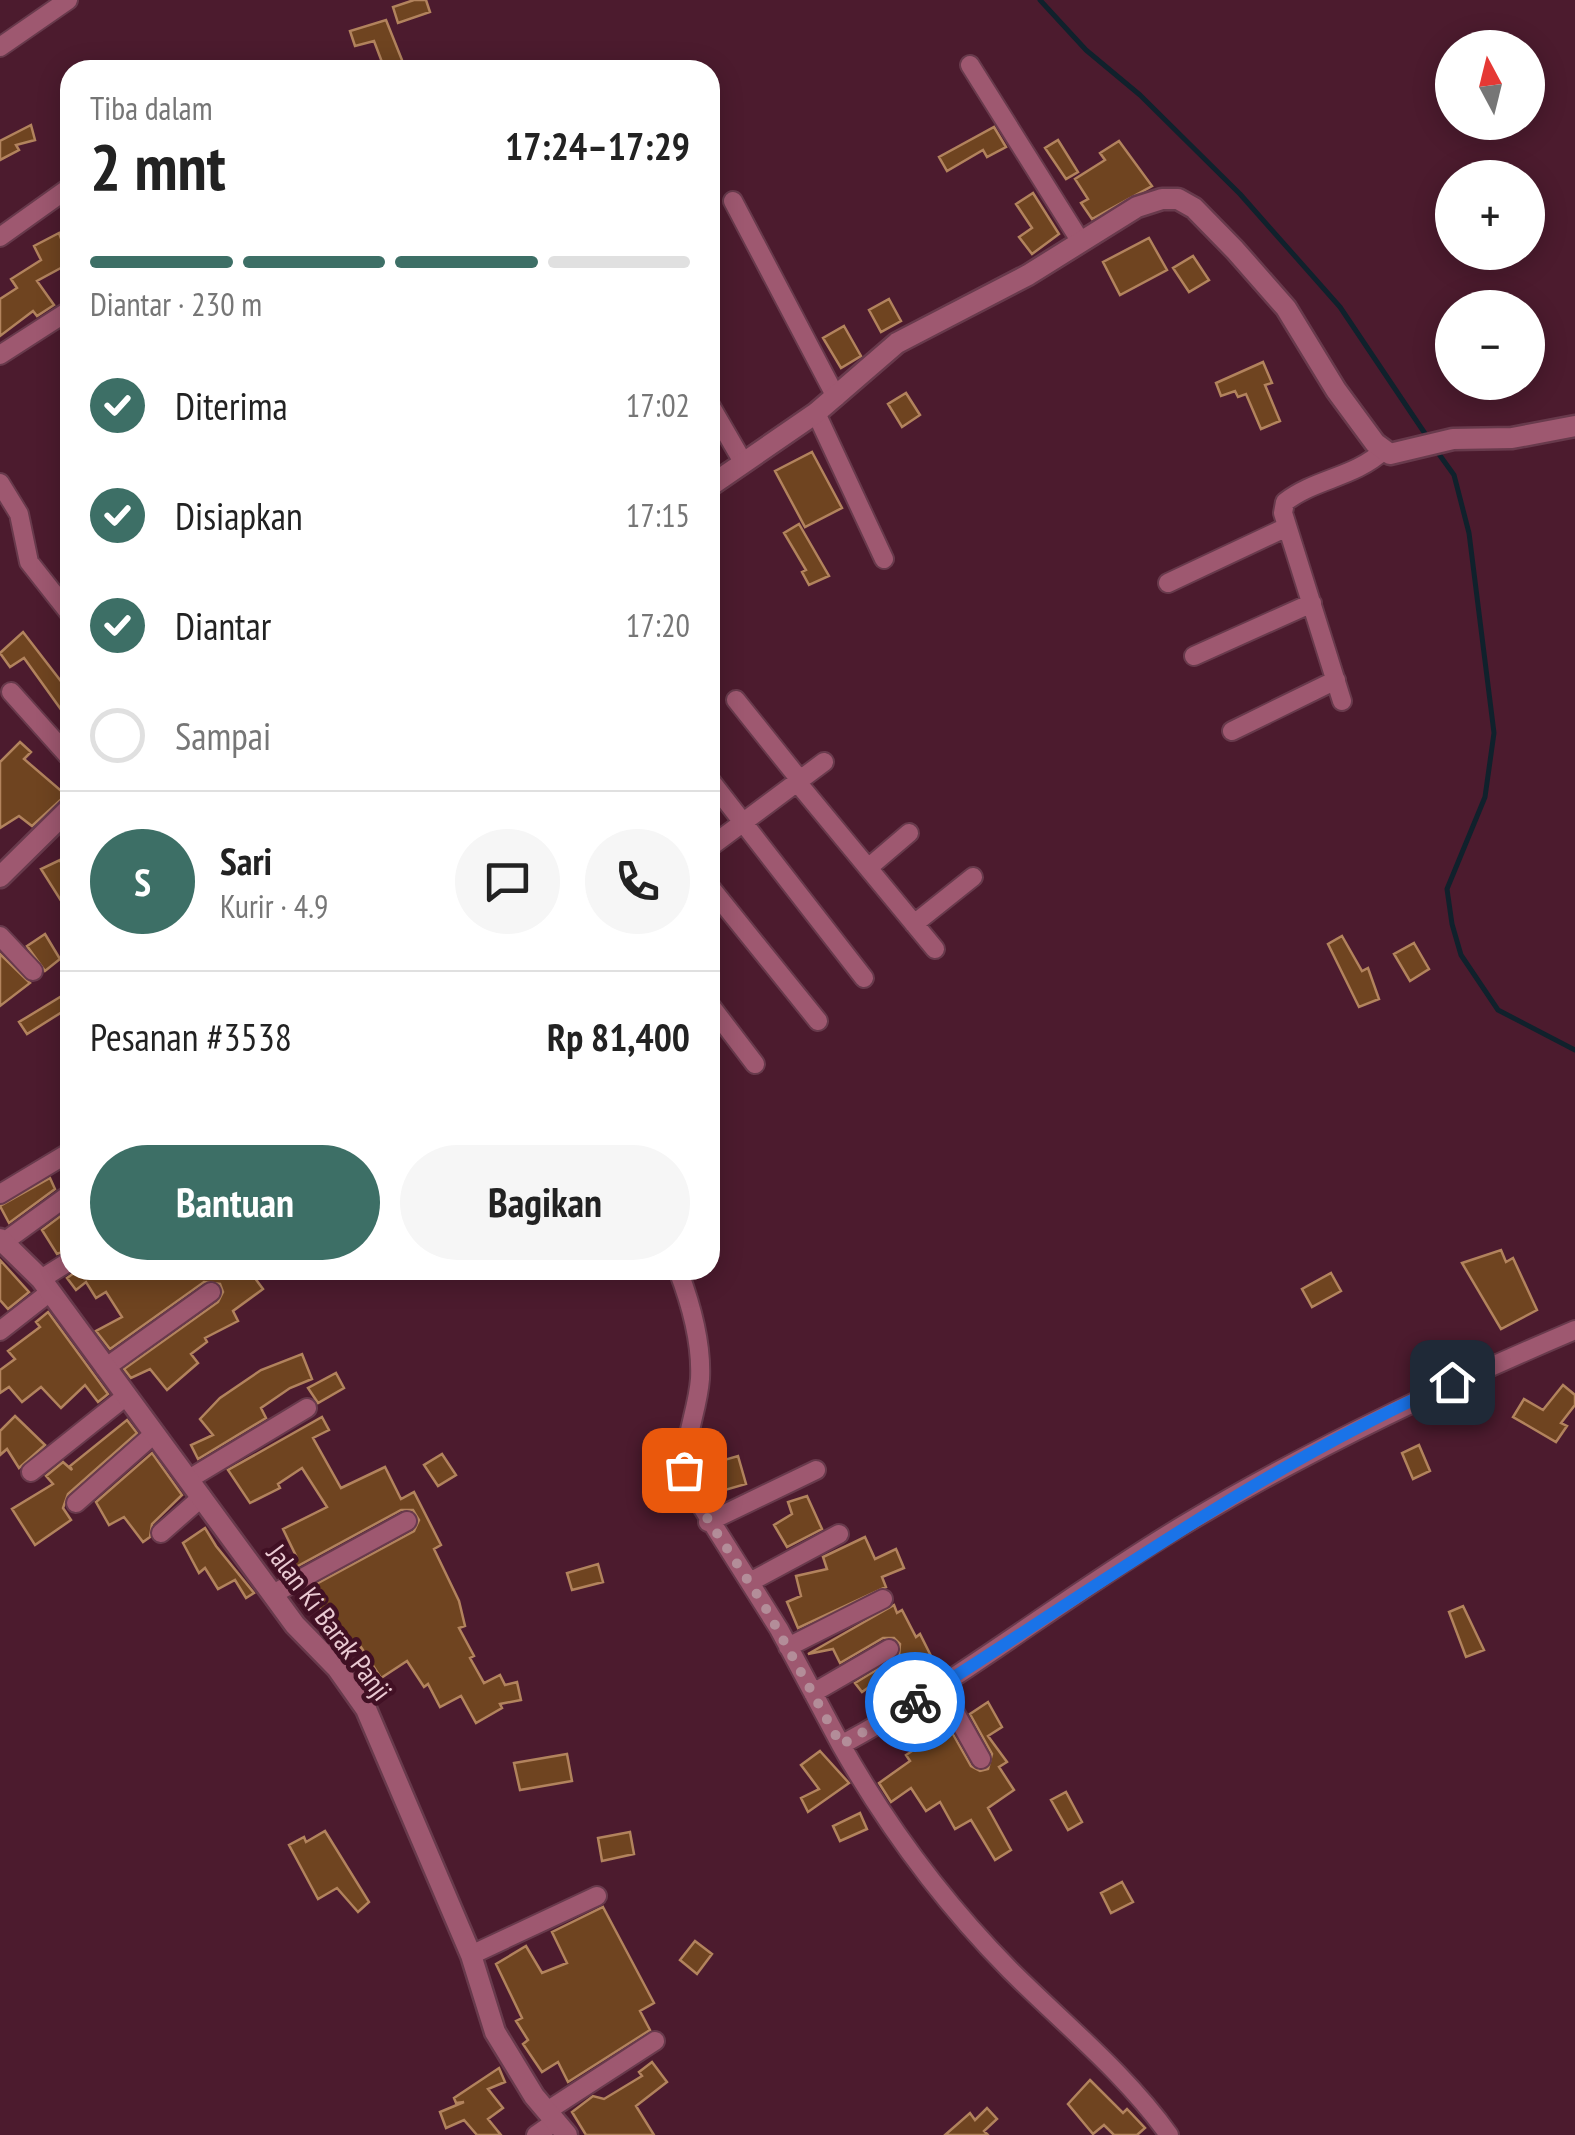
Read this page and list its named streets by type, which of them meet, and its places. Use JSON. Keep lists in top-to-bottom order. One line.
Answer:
{"streets":{"street":["Jalan Ki Barak Panji"]},"north":"top","page":{"map_buttons":["+","−"],"heading":["2 mnt","Tiba dalam","17:24–17:29"],"panel":["Sari","Kurir · 4.9","Pesanan #3538","Rp 81,400"],"bar":"Diantar · 230 m","list":[["Diterima","17:02"],["Disiapkan","17:15"],["Diantar","17:20"],"Sampai"],"round":"S","buttons":["Bantuan","Bagikan"]}}
